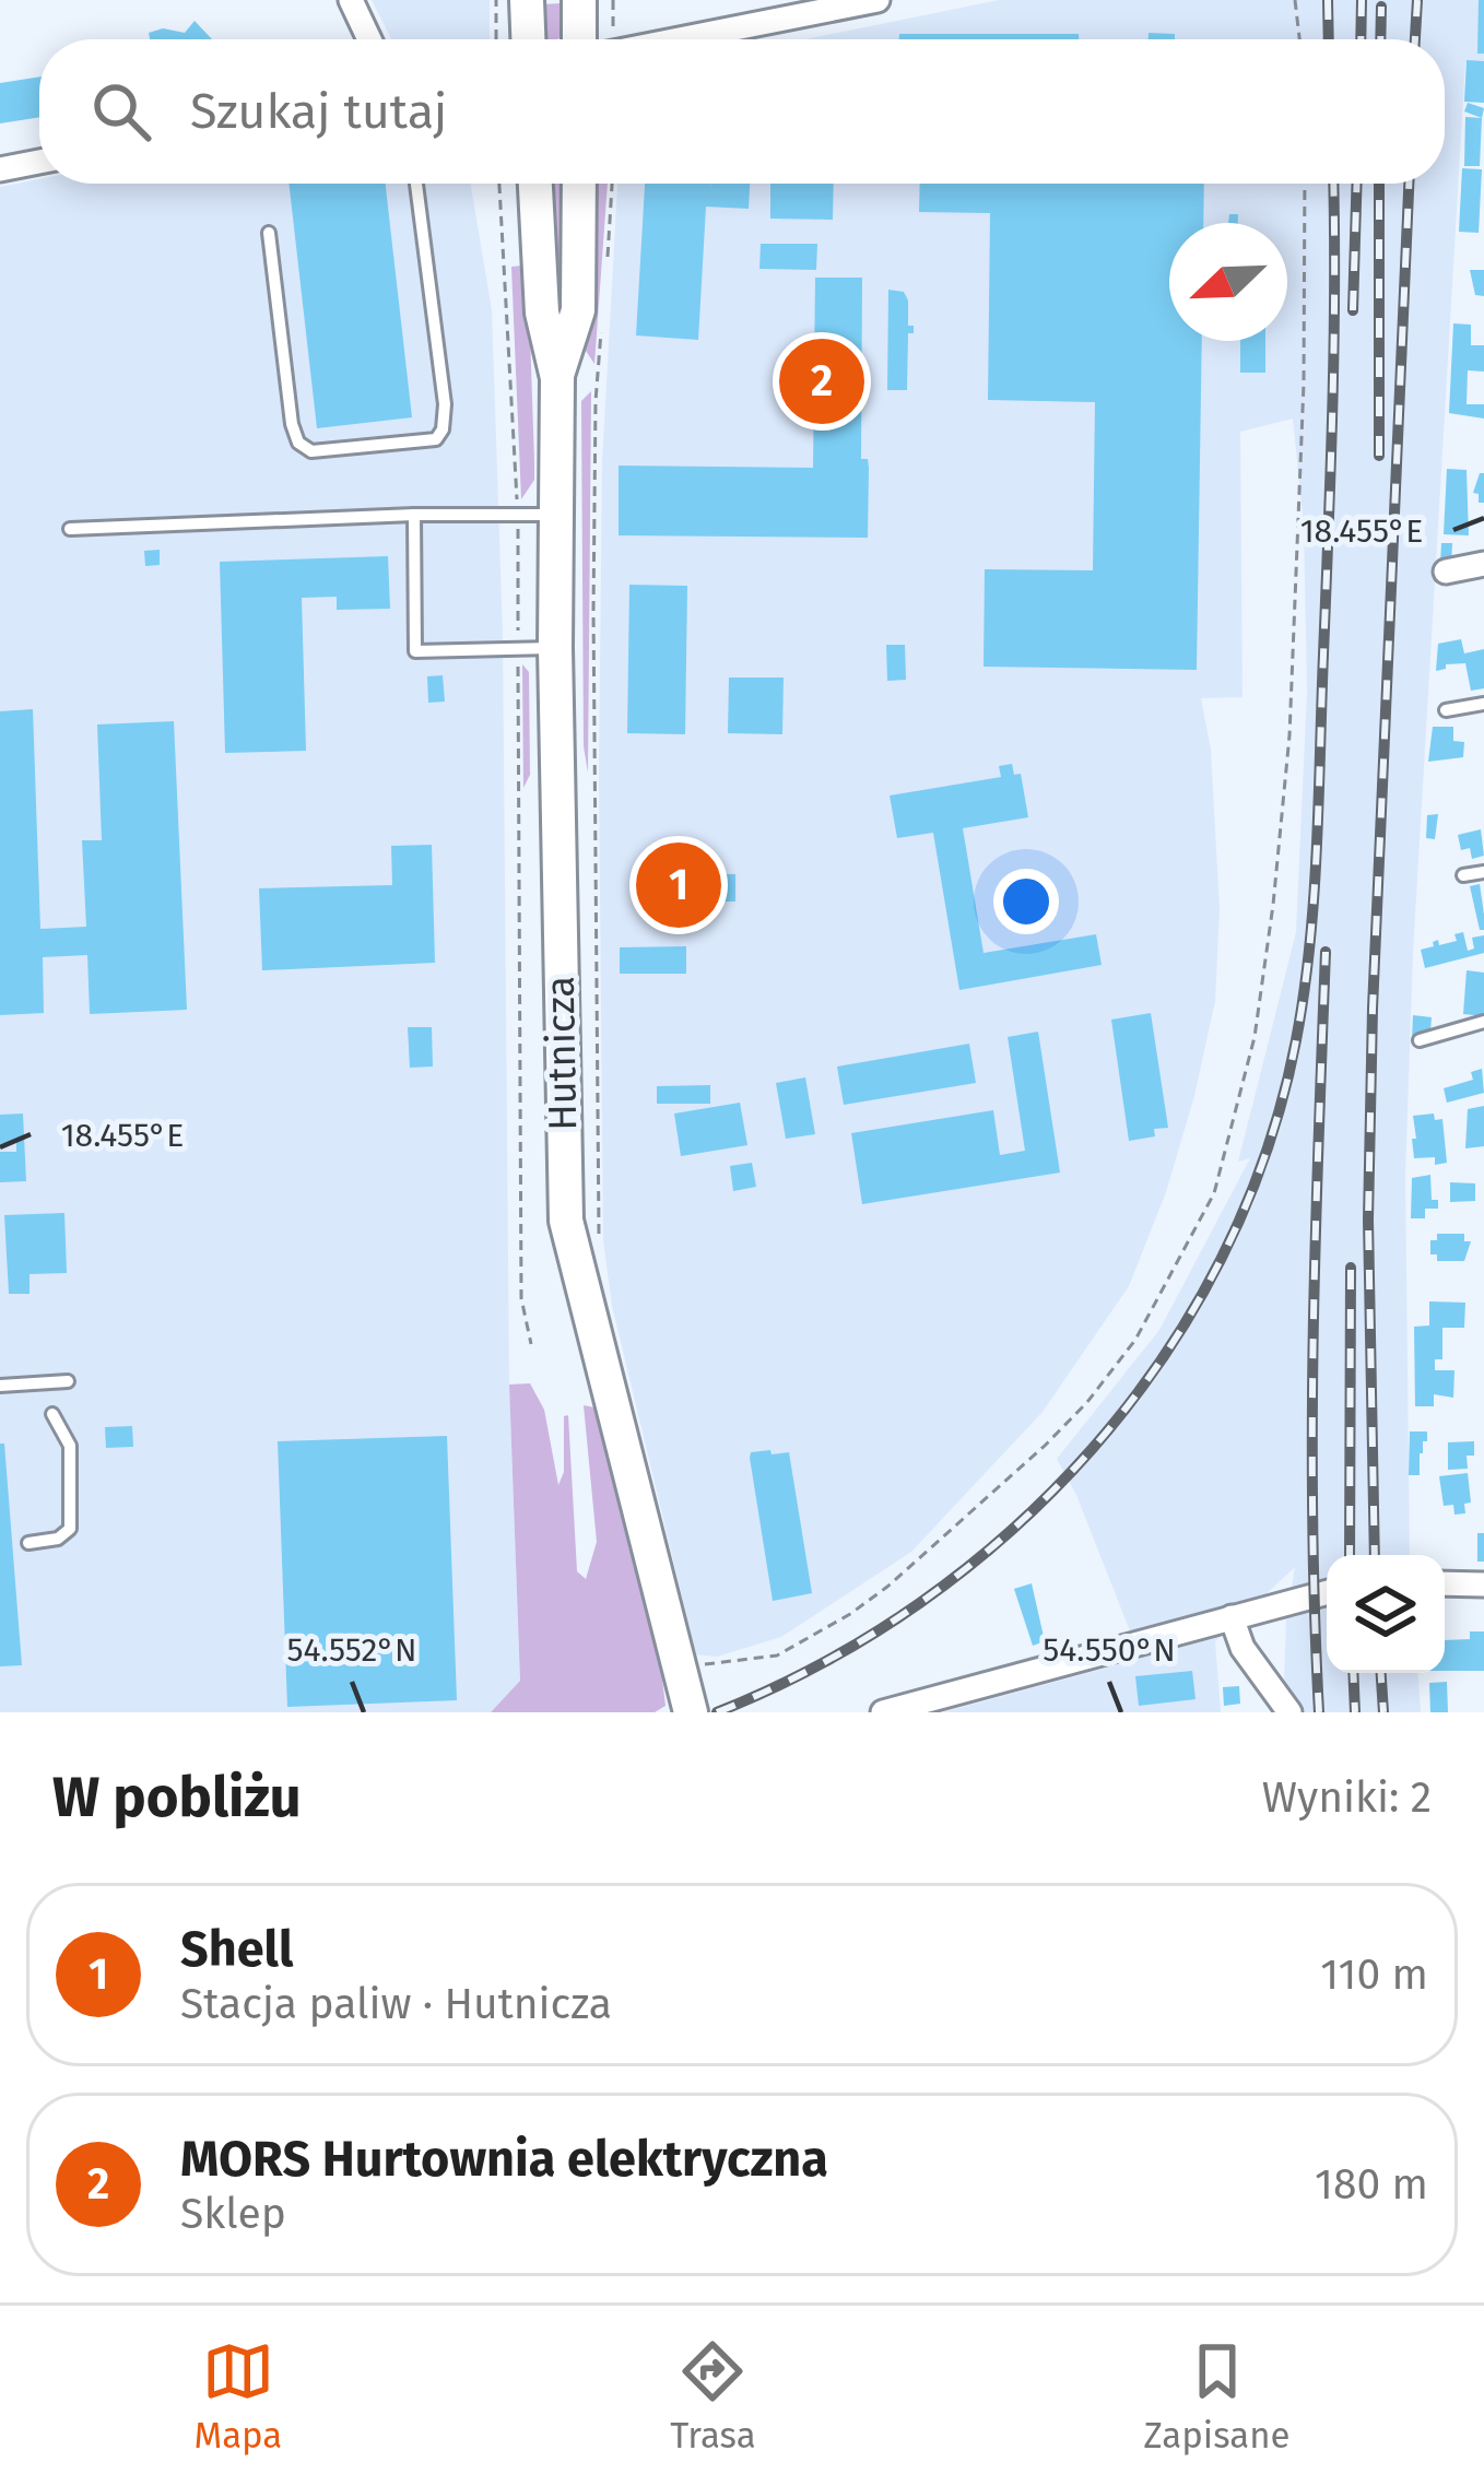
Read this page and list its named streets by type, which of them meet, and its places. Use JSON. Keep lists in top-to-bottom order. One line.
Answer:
{"streets":{"main road":["Hutnicza"]},"north":"bottom left","page":{"search":"Szukaj tutaj","pins":["2","1"],"heading":["W pobliżu","Wyniki: 2"],"list":[{"mark":"1","name":"Shell","note":"Stacja paliw · Hutnicza","value":"110 m"},{"mark":"2","name":"MORS Hurtownia elektryczna","note":"Sklep","value":"180 m"}],"nav":["Mapa","Trasa","Zapisane"]},"coordinates":["18.455°E","54.552°N","54.550°N"]}
